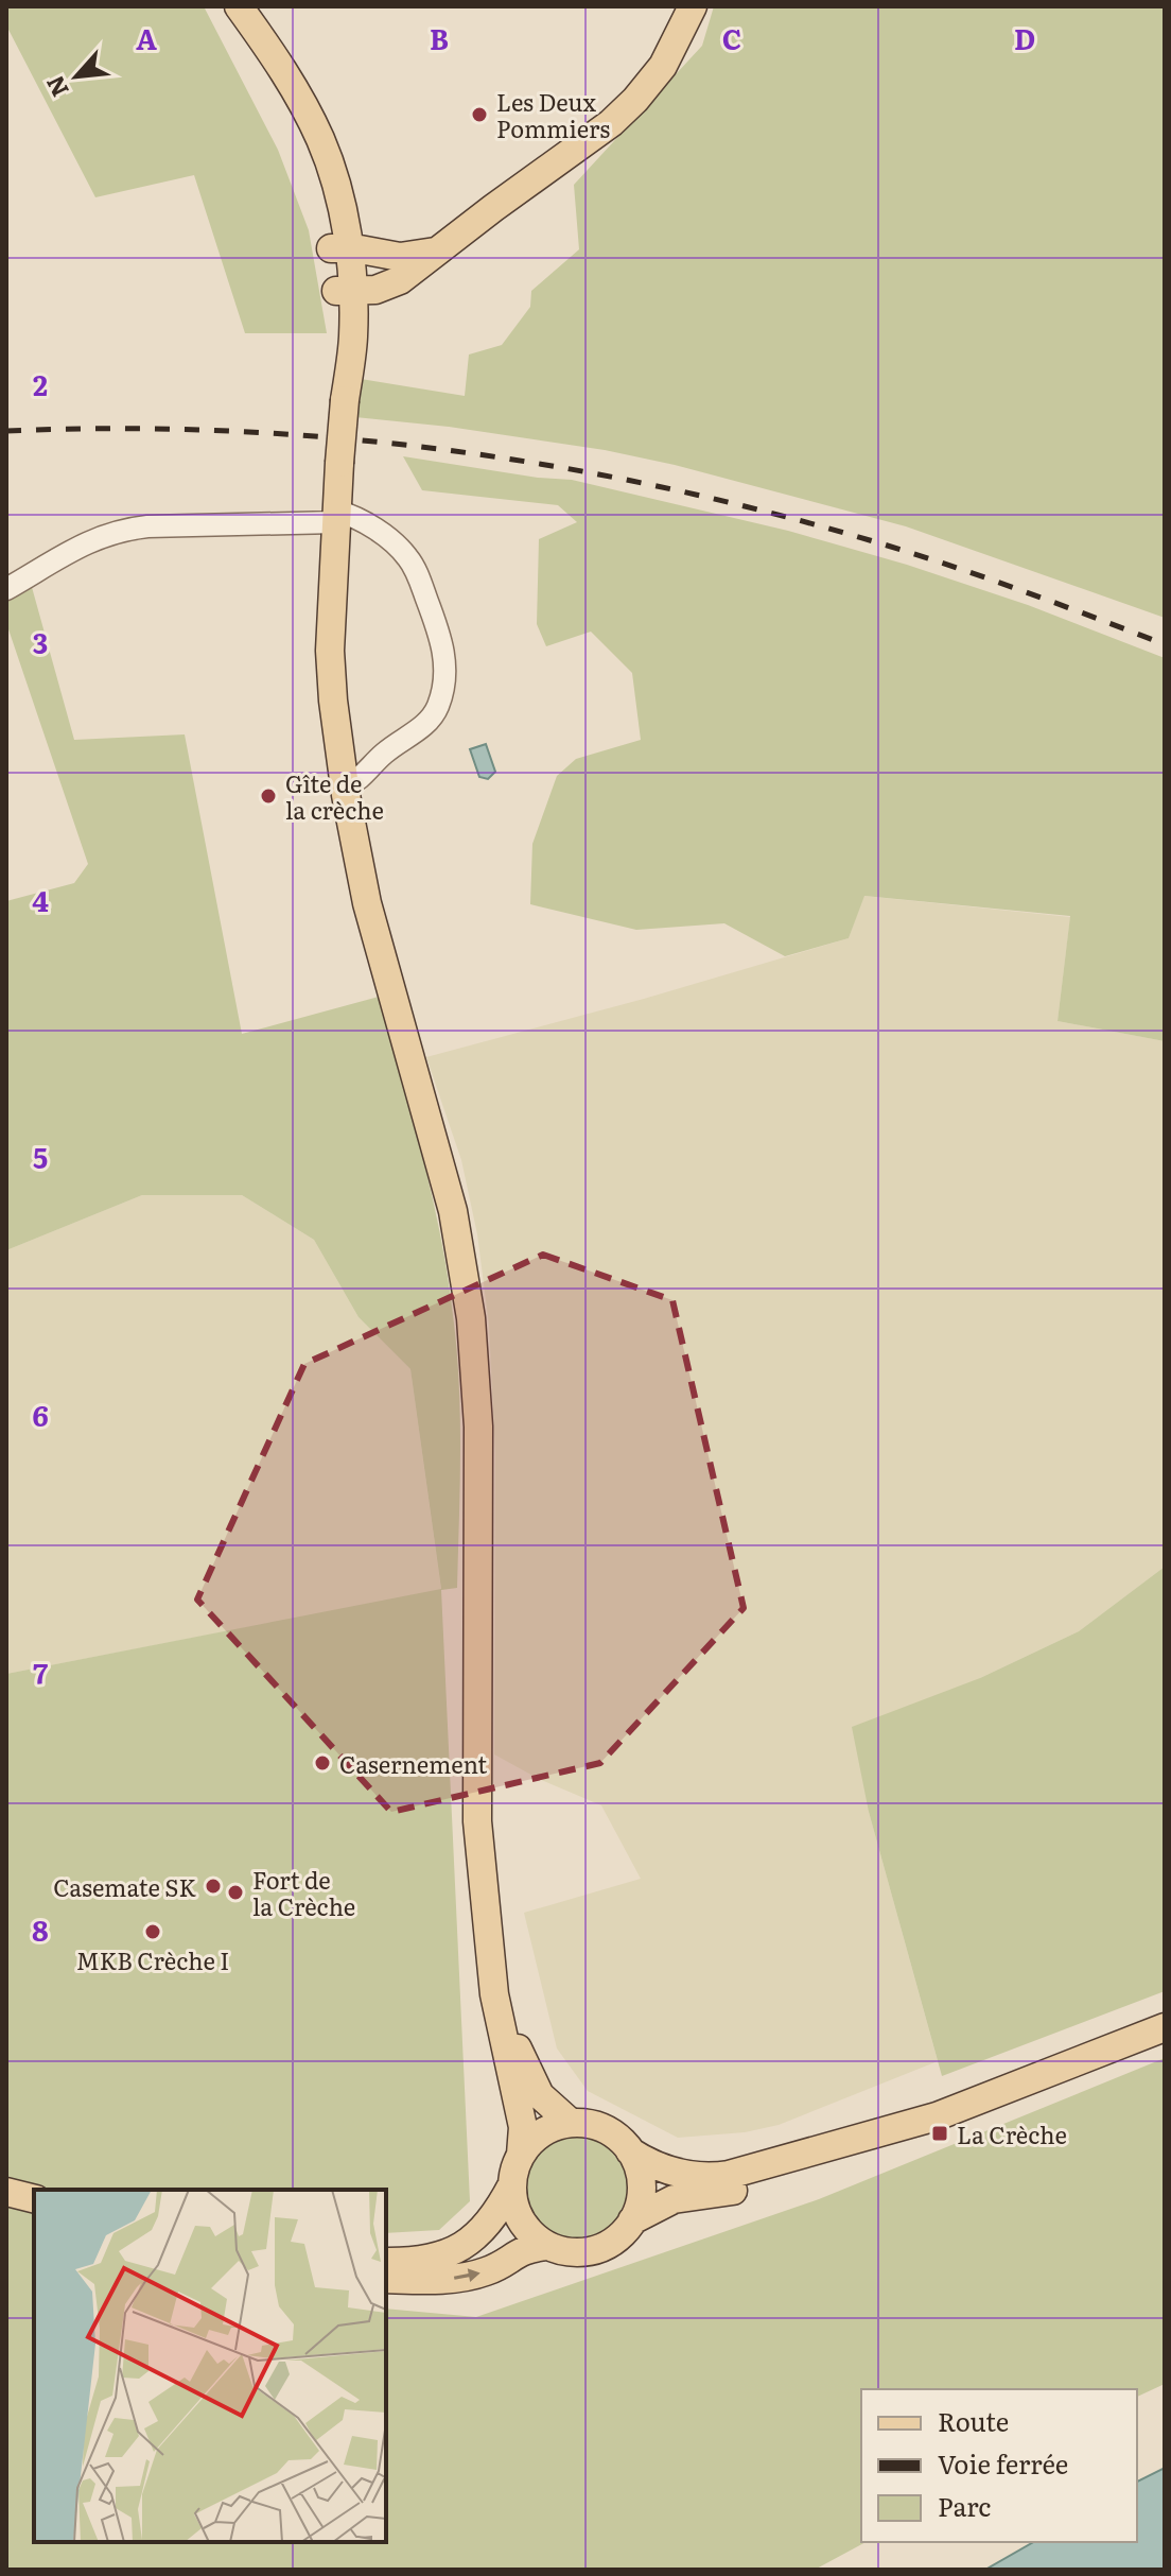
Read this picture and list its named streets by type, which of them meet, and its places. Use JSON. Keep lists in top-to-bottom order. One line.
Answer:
{"places":{"other":["Les Deux Pommiers","Gîte de la crèche","Casernement","Casemate SK","Fort de la Crèche","MKB Crèche I"],"transit":["La Crèche"]},"legend":["Route","Voie ferrée","Parc"],"north":"bottom left","grid":{"columns":["A","B","C","D"],"rows":["2","3","4","5","6","7","8"]}}
